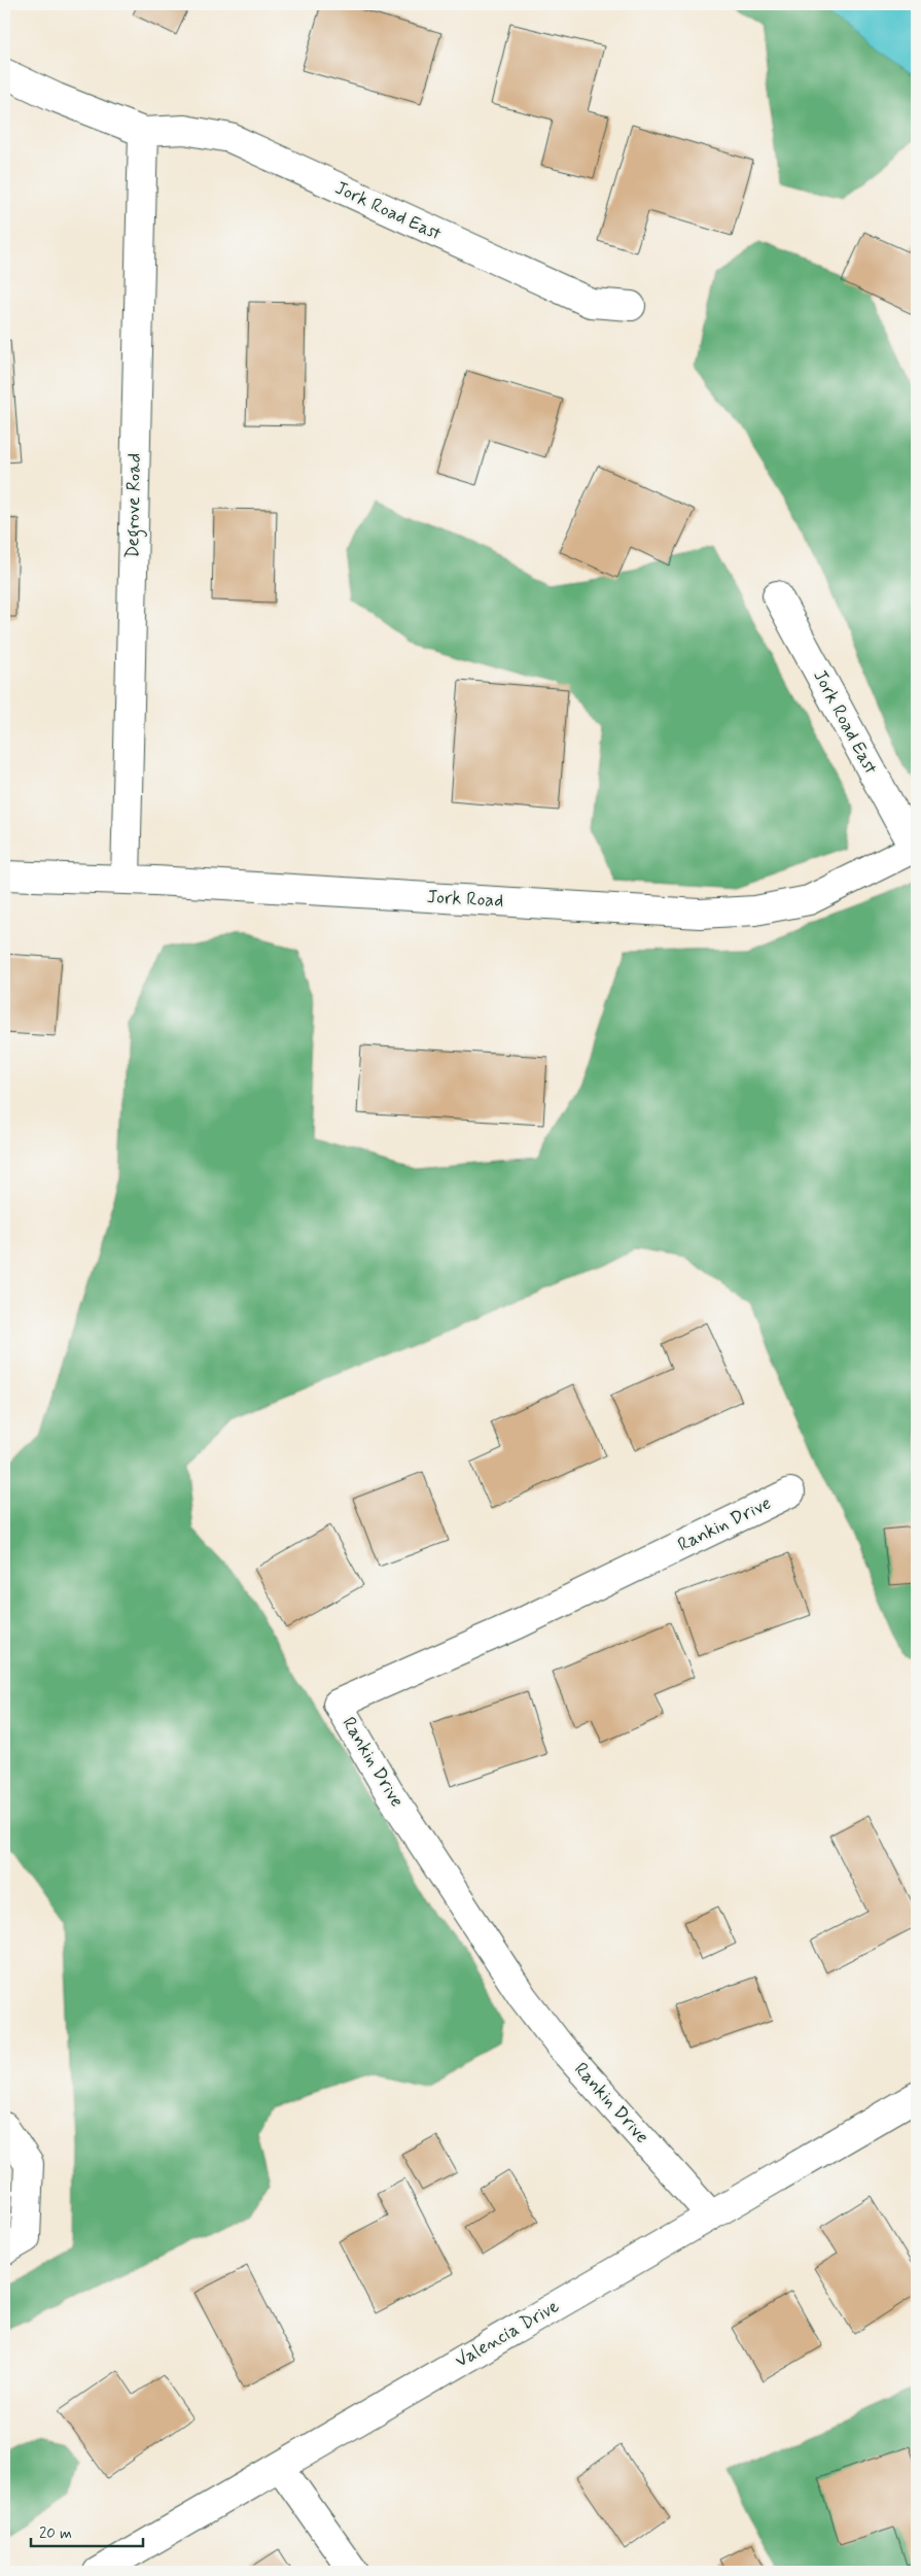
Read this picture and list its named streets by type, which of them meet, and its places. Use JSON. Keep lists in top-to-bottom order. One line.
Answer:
{"streets":{"street":["Jork Road East","Degrove Road","Jork Road","Rankin Drive","Valencia Drive"]},"crossings":[["Jork Road East","Degrove Road"],["Jork Road East","Jork Road"],["Degrove Road","Jork Road"],["Rankin Drive","Valencia Drive"]],"scale_bar":"20 m"}
